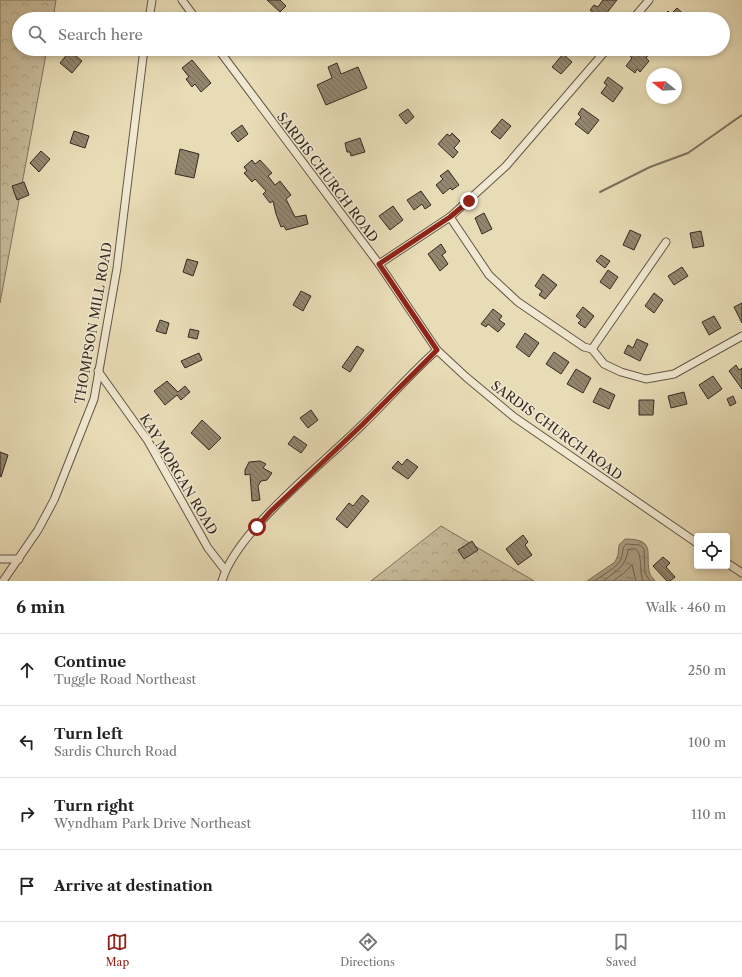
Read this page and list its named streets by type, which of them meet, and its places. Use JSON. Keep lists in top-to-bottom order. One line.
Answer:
{"streets":{"street":["SARDIS CHURCH ROAD","THOMPSON MILL ROAD","KAY MORGAN ROAD"]},"crossings":[["THOMPSON MILL ROAD","KAY MORGAN ROAD"]],"north":"left","page":{"search":"Search here","heading":["6 min","Walk · 460 m"],"list":[["Continue","Tuggle Road Northeast","250 m"],["Turn left","Sardis Church Road","100 m"],["Turn right","Wyndham Park Drive Northeast","110 m"],"Arrive at destination"],"nav":["Map","Directions","Saved"]}}
